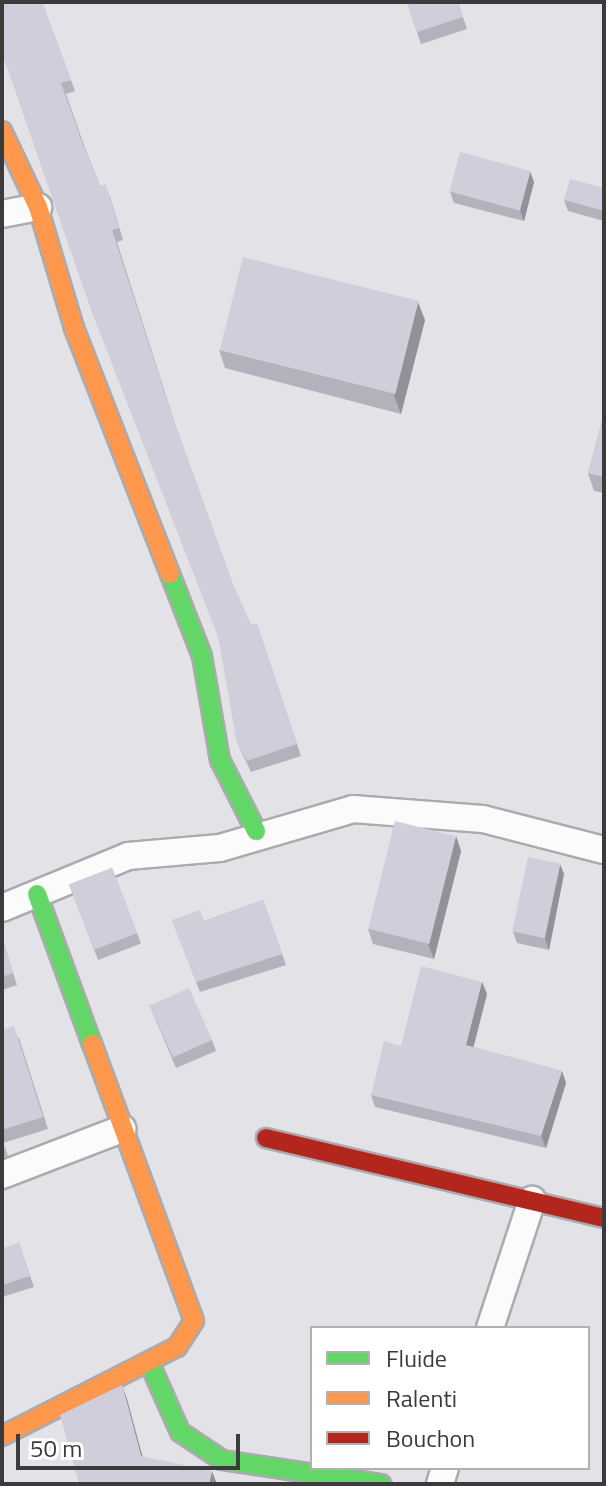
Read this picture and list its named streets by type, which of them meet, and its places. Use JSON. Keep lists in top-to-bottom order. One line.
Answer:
{"legend":["Fluide","Ralenti","Bouchon"],"scale_bar":"50 m"}
